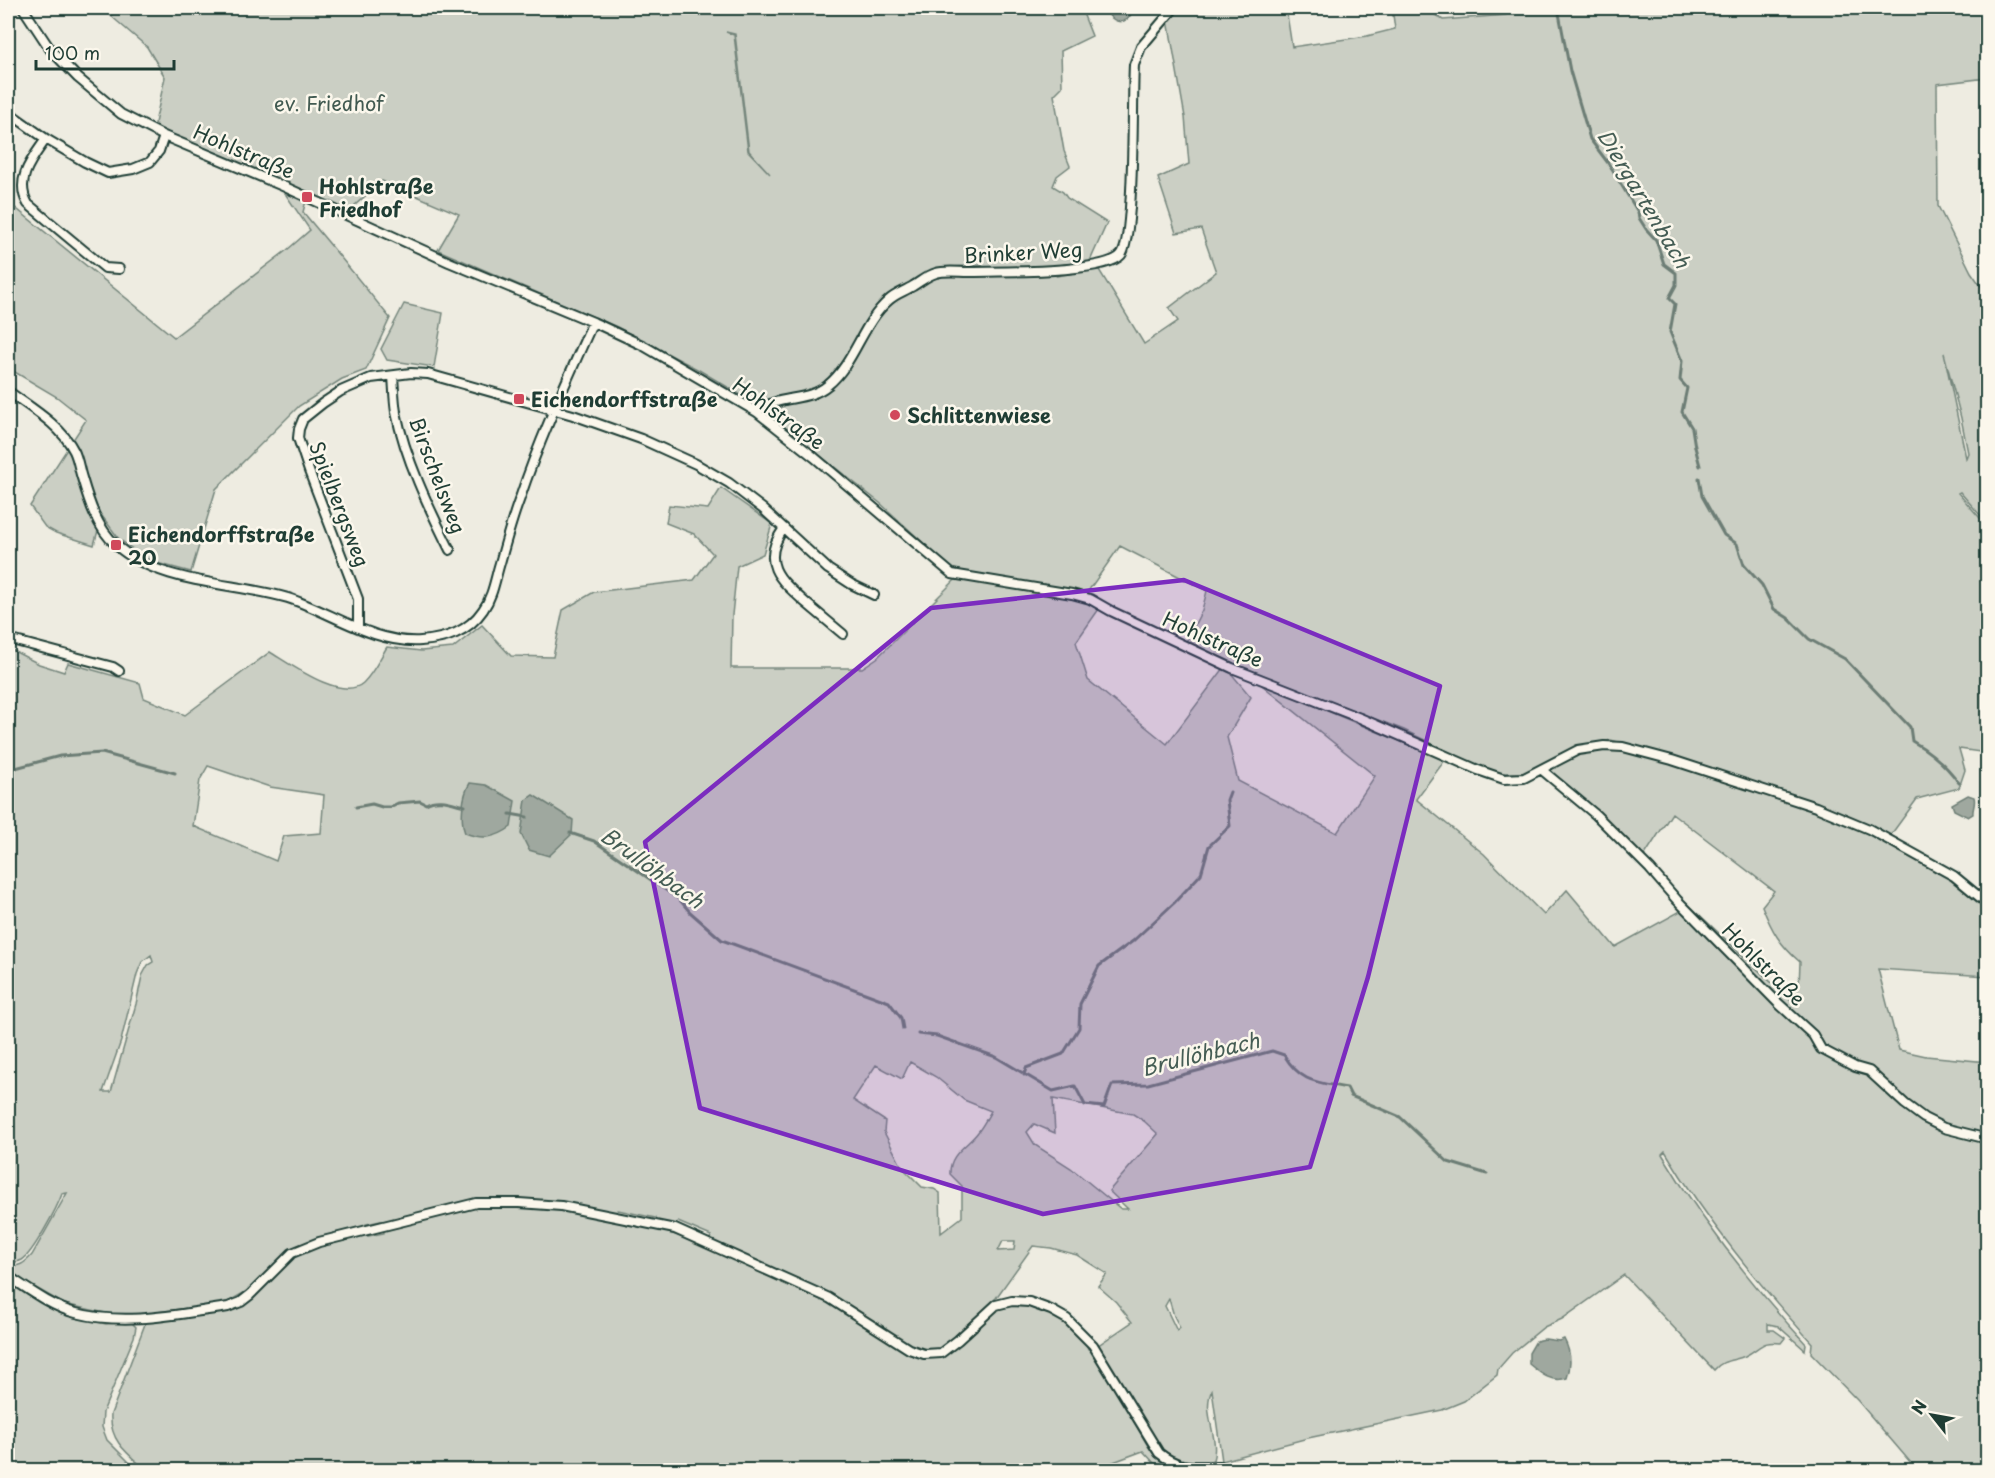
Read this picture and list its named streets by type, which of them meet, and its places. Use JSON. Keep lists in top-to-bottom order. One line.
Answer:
{"streets":{"street":["Hohlstraße","Brinker Weg","Birschelsweg","Spielbergsweg"]},"crossings":[["Hohlstraße","Brinker Weg"],["Birschelsweg","Spielbergsweg"]],"water":["Diergartenbach","Brullöhbach"],"parks":["ev. Friedhof"],"places":{"transit":["Hohlstraße Friedhof","Eichendorffstraße","Eichendorffstraße 20"],"other":["Schlittenwiese"]},"scale_bar":"100 m","north":"top left"}
